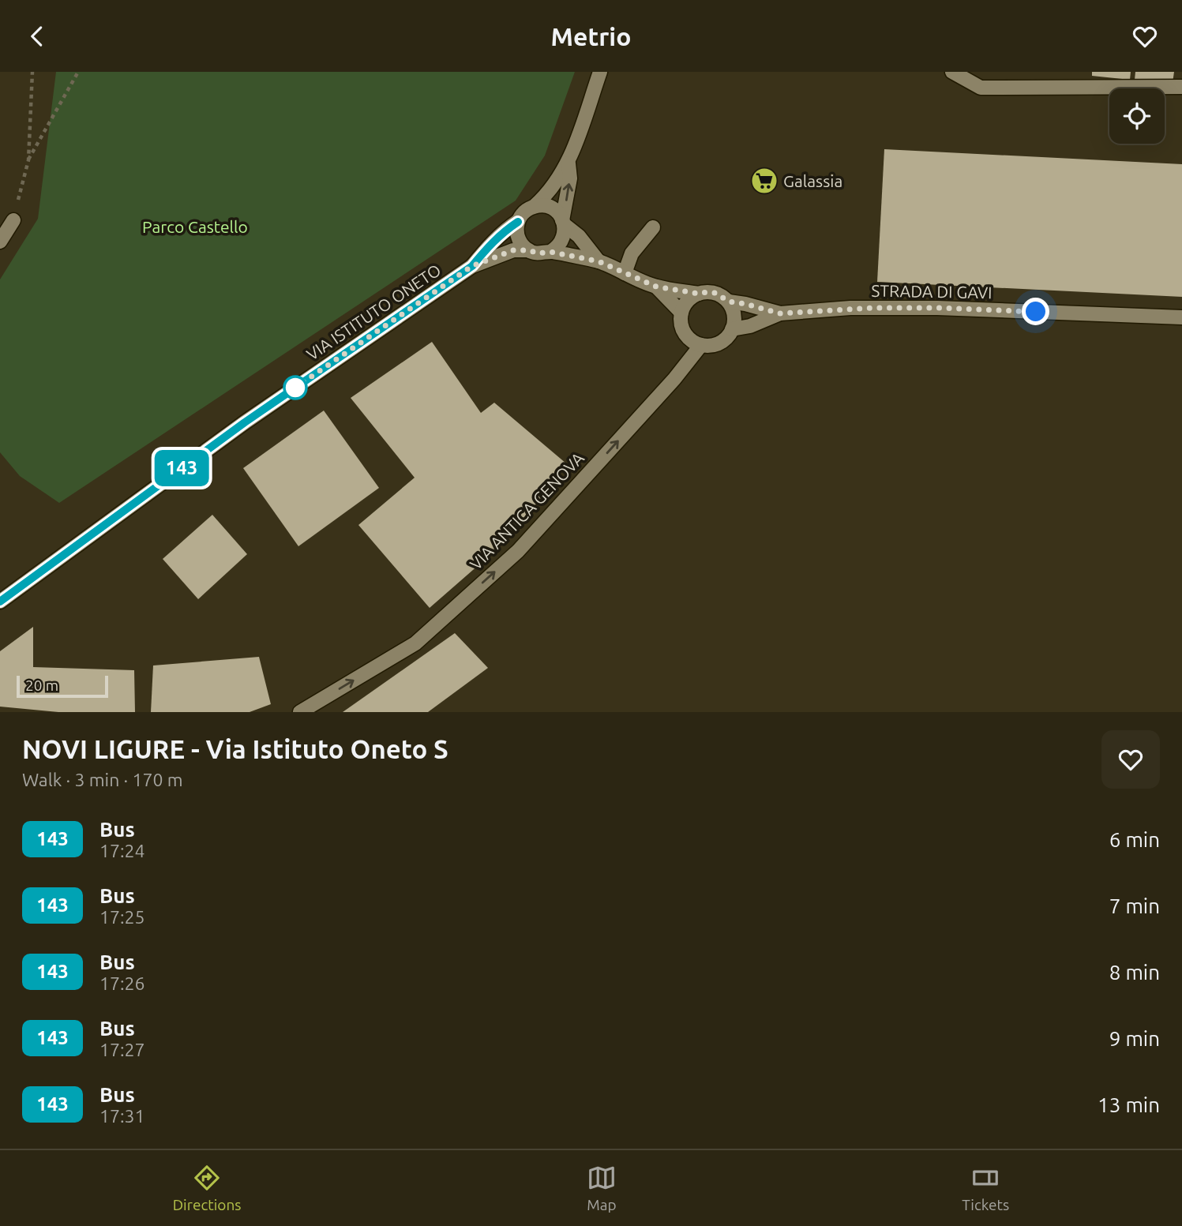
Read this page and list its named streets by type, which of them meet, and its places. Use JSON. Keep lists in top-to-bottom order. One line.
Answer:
{"streets":{"main road":["STRADA DI GAVI","VIA ISTITUTO ONETO","VIA ANTICA GENOVA"]},"one_way":["VIA ANTICA GENOVA"],"parks":["Parco Castello"],"places":{"supermarket":["Galassia"]},"lines":["bus line 143"],"scale_bar":"20 m","page":{"header":"Metrio","on_map":"143","scale":"20 m","heading":["NOVI LIGURE - Via Istituto Oneto S","Walk · 3 min · 170 m"],"list":[{"mark":"143","name":"Bus","note":"17:24","value":"6 min"},{"mark":"143","name":"Bus","note":"17:25","value":"7 min"},{"mark":"143","name":"Bus","note":"17:26","value":"8 min"},{"mark":"143","name":"Bus","note":"17:27","value":"9 min"},{"mark":"143","name":"Bus","note":"17:31","value":"13 min"}],"tabs":["Directions","Map","Tickets"]}}
